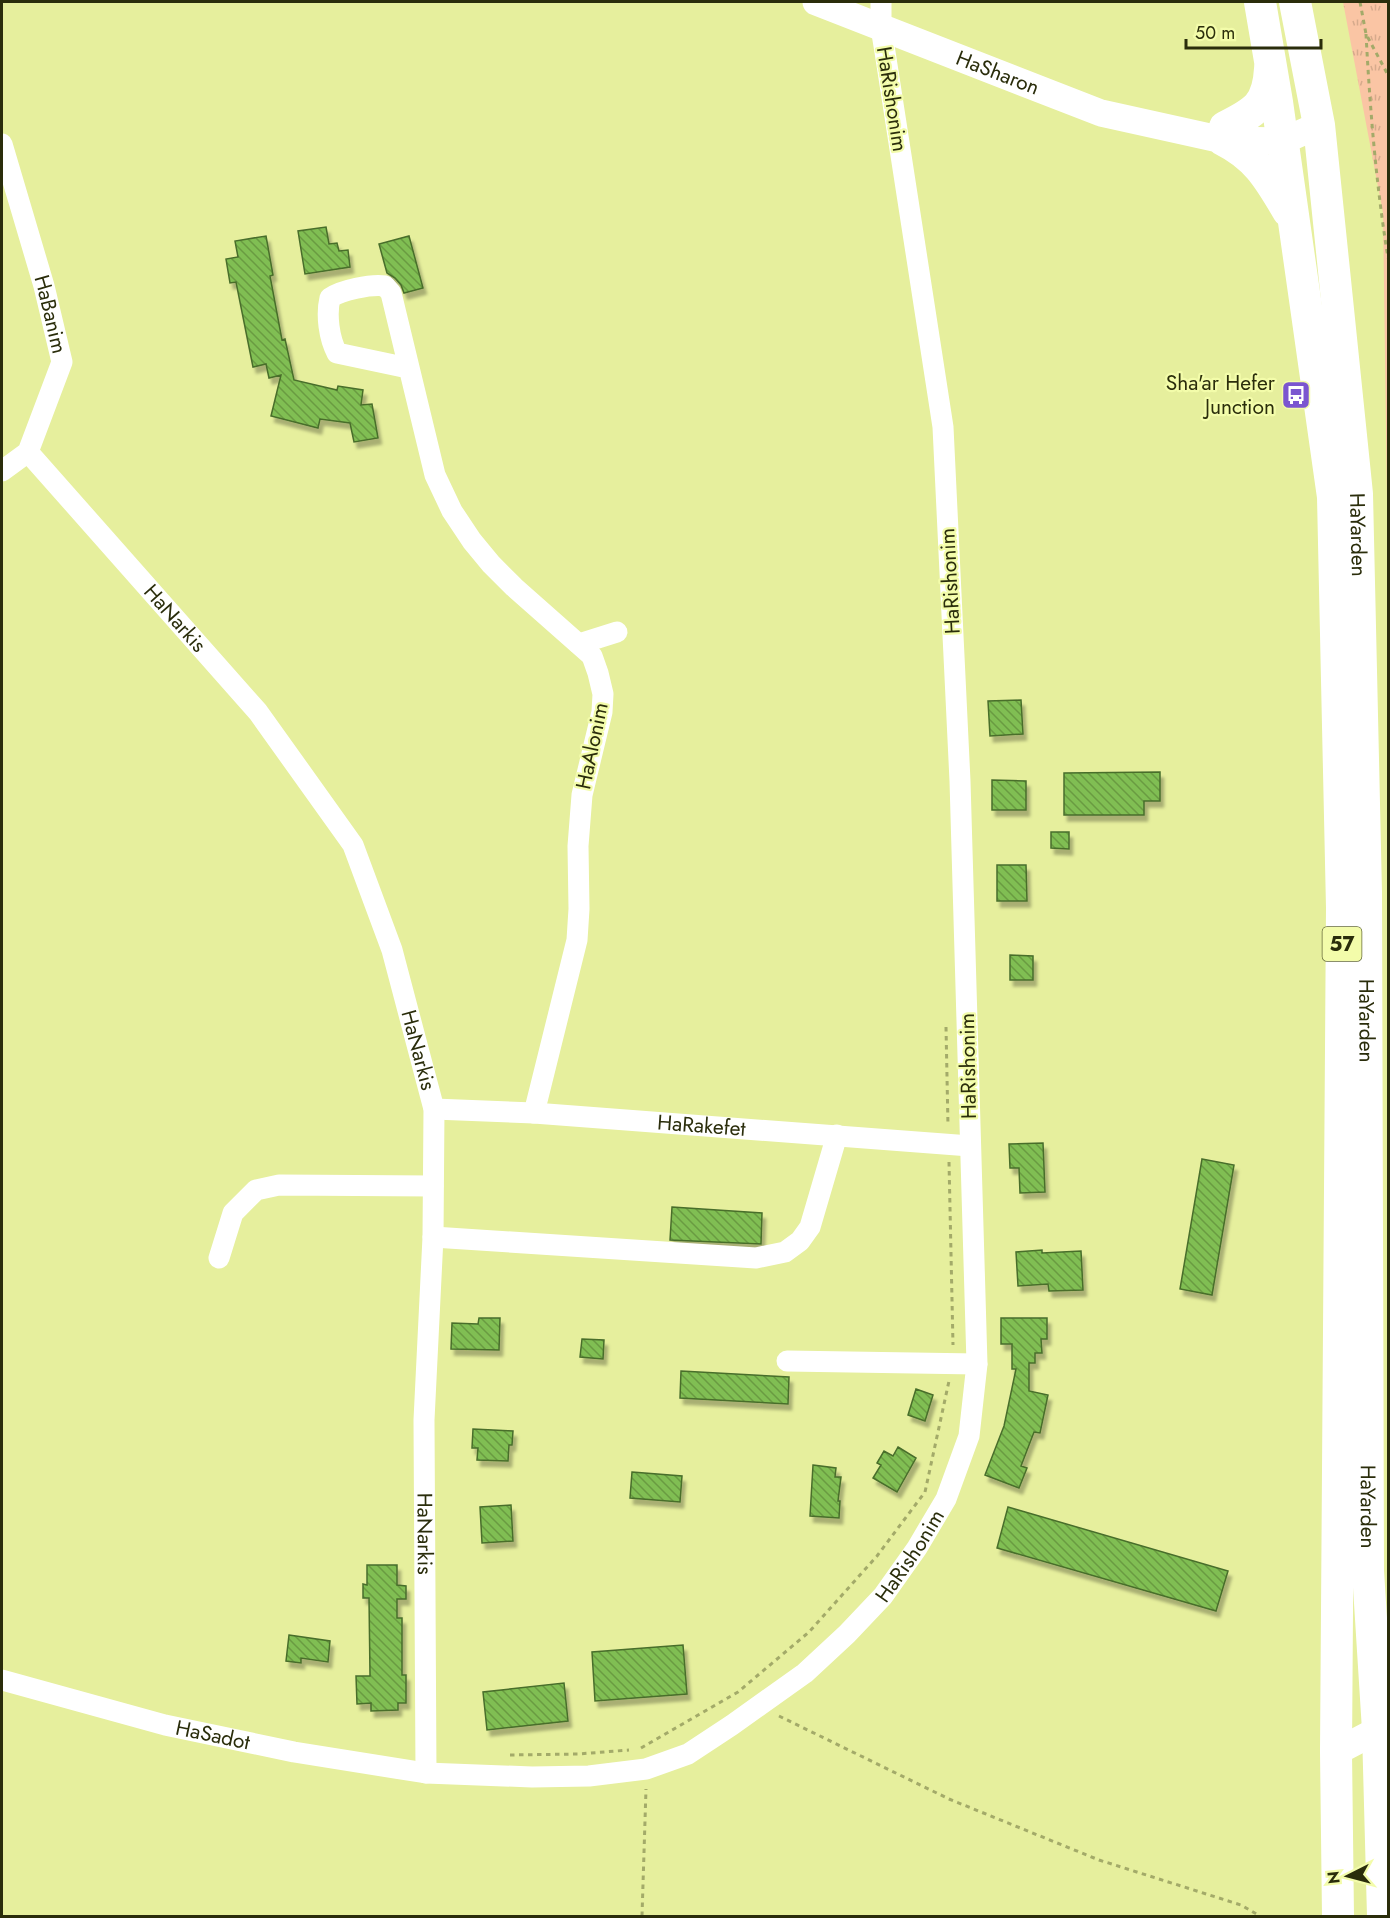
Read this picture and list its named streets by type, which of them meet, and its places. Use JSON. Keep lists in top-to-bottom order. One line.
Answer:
{"streets":{"highway":["HaYarden","57"],"main road":["HaSharon"],"street":["HaRishonim","HaBanim","HaNarkis","HaAlonim","HaRakefet","HaSadot"]},"crossings":[["HaSharon","HaRishonim"],["HaSharon","HaYarden"],["HaSharon","57"],["HaRishonim","HaNarkis"],["HaRishonim","HaRakefet"],["HaRishonim","HaSadot"],["HaBanim","HaNarkis"],["HaYarden","57"],["HaNarkis","HaRakefet"],["HaNarkis","HaSadot"],["HaAlonim","HaRakefet"]],"places":{"bus stop":["Sha'ar Hefer Junction"]},"scale_bar":"50 m","north":"left"}
